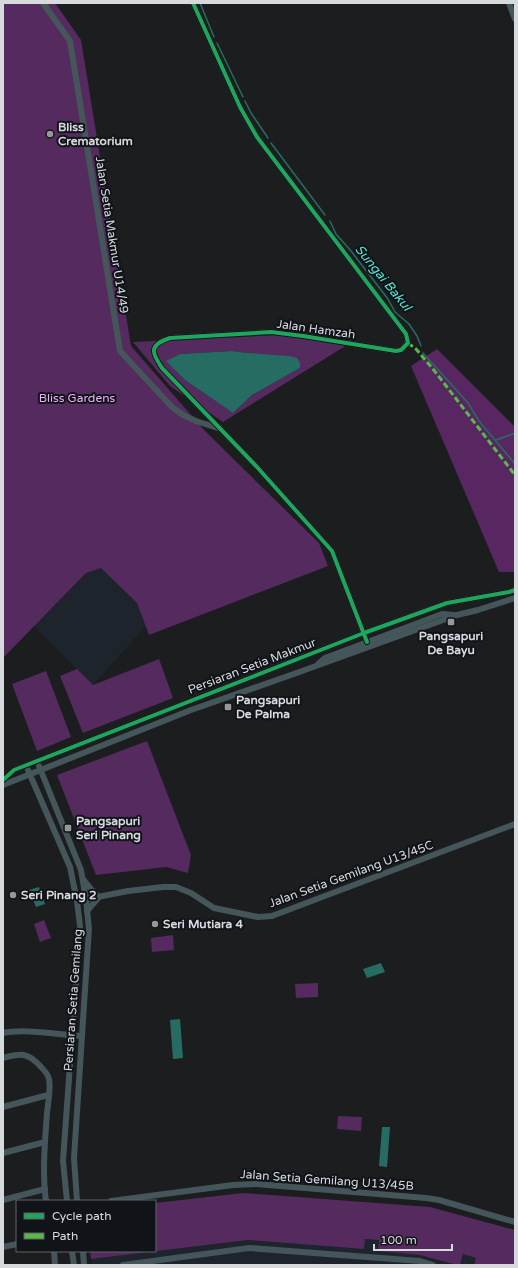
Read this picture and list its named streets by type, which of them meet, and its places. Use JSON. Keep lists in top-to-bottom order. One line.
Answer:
{"streets":{"street":["Jalan Setia Makmur U14/49","Jalan Hamzah","Persiaran Setia Makmur","Jalan Setia Gemilang U13/45C","Persiaran Setia Gemilang","Jalan Setia Gemilang U13/45B"]},"crossings":[["Jalan Setia Makmur U14/49","Jalan Hamzah"],["Jalan Hamzah","Persiaran Setia Makmur"],["Persiaran Setia Makmur","Persiaran Setia Gemilang"],["Jalan Setia Gemilang U13/45C","Persiaran Setia Gemilang"]],"water":["Sungai Bakul"],"parks":["Bliss Gardens"],"places":{"other":["Bliss Crematorium","Seri Pinang 2","Seri Mutiara 4"],"transit":["Pangsapuri De Bayu","Pangsapuri De Palma","Pangsapuri Seri Pinang"]},"legend":["Cycle path","Path"],"scale_bar":"100 m"}
